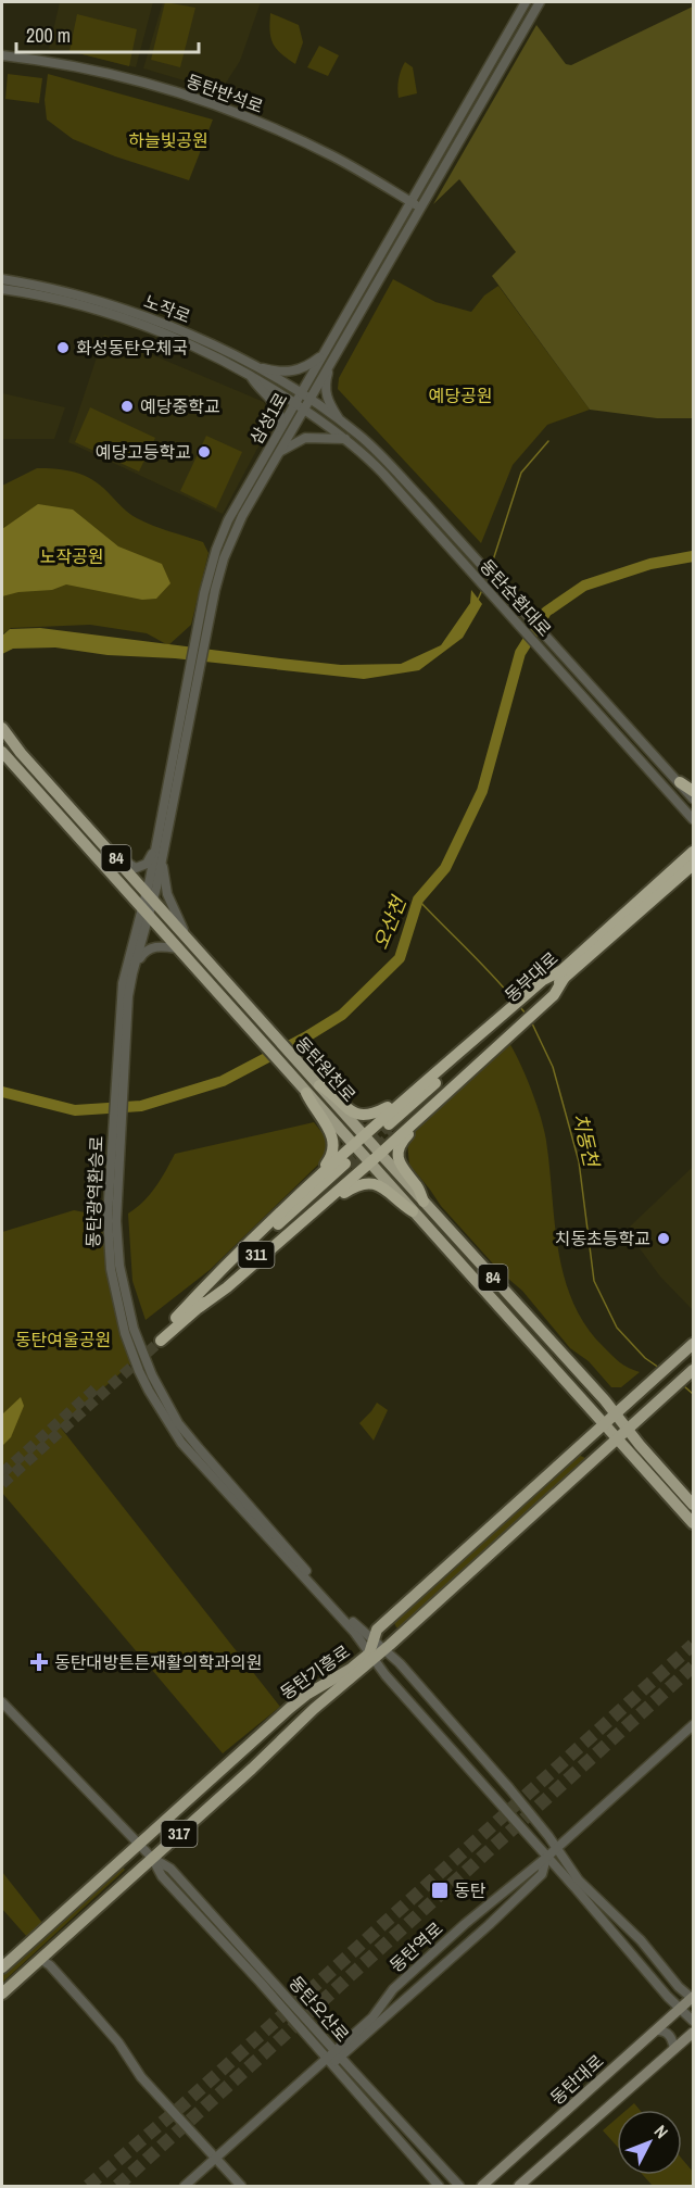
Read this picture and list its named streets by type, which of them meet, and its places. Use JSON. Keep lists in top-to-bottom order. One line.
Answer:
{"streets":{"highway":["동부대로","311"],"main road":["84","동탄원천로","동탄기흥로","317","동탄대로"],"street":["동탄반석로","노작로","삼성1로","동탄순환대로","동탄광역환승로","동탄역로","동탄오산로"]},"crossings":[["동탄반석로","삼성1로"],["노작로","삼성1로"],["노작로","동탄순환대로"],["삼성1로","동탄순환대로"],["84","동탄원천로"],["84","동탄기흥로"],["동탄원천로","동탄광역환승로"],["동탄원천로","동탄기흥로"],["동탄광역환승로","동탄기흥로"],["동탄광역환승로","동탄역로"],["동탄기흥로","동탄오산로"],["동탄역로","동탄오산로"]],"water":["오산천","치동천"],"parks":["하늘빛공원","예당공원","노작공원","동탄여울공원"],"places":{"other":["화성동탄우체국","예당중학교","예당고등학교","치동초등학교"],"health":["동탄대방튼튼재활의학과의원"],"transit":["동탄"]},"scale_bar":"200 m","north":"top right"}
